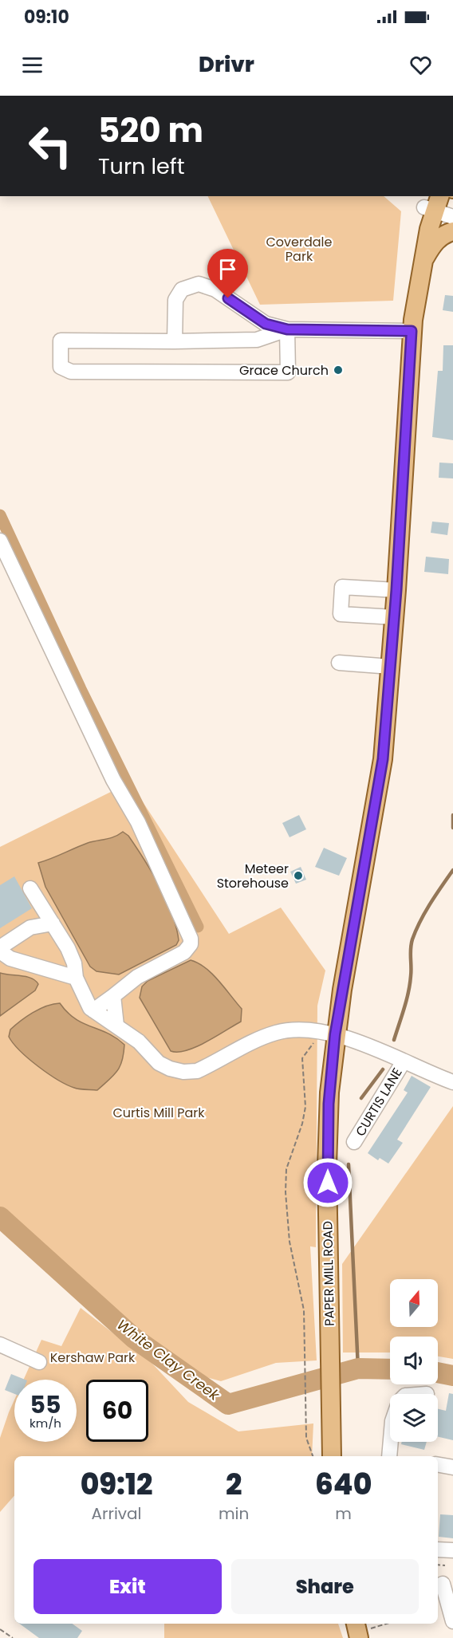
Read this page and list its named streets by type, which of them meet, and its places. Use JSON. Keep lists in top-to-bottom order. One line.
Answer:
{"streets":{"main road":["PAPER MILL ROAD"],"street":["CURTIS LANE"]},"water":["White Clay Creek"],"parks":["Coverdale Park","Curtis Mill Park","Kershaw Park"],"places":["Grace Church","Meteer Storehouse"],"north":"top","page":{"status":"09:10","header":"Drivr","turn":["520 m","Turn left"],"speed":"55 km/h","limit":"60","eta":["09:12","Arrival","2","min","640","m"],"buttons":["Exit","Share"]}}
